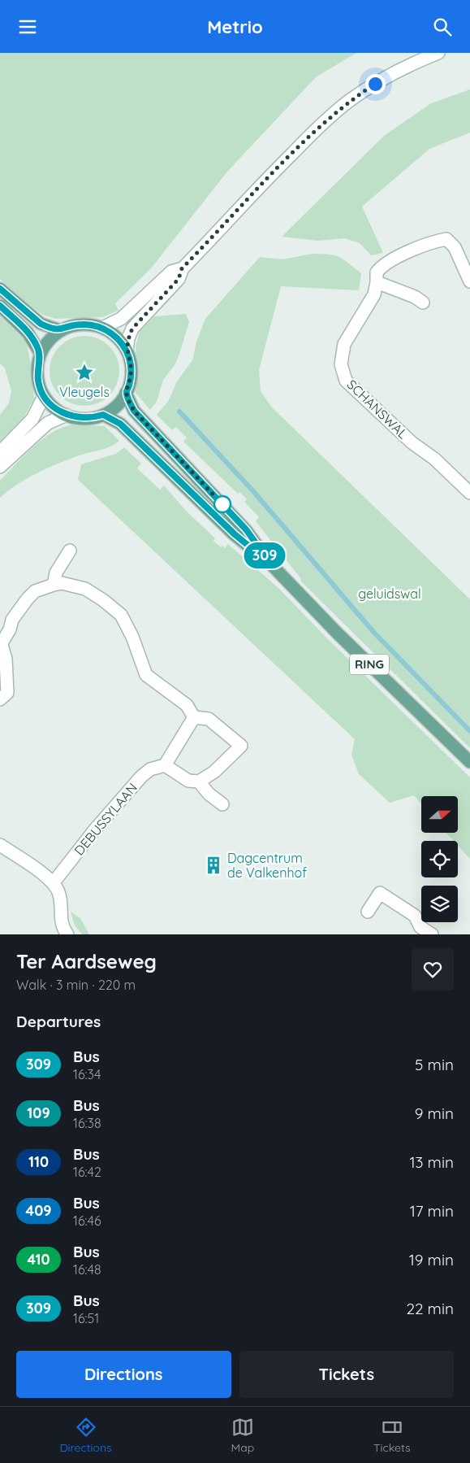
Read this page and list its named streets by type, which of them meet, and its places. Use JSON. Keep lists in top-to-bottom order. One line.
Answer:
{"streets":{"main road":["RING"],"street":["SCHANSWAL","DEBUSSYLAAN"]},"parks":["geluidswal"],"places":{"place":["Vleugels"],"building":["Dagcentrum de Valkenhof"]},"lines":["bus line 309"],"north":"right","page":{"header":"Metrio","on_map":"309","heading":[["Ter Aardseweg","Walk · 3 min · 220 m"],"Departures"],"list":[{"mark":"309","name":"Bus","note":"16:34","value":"5 min"},{"mark":"109","name":"Bus","note":"16:38","value":"9 min"},{"mark":"110","name":"Bus","note":"16:42","value":"13 min"},{"mark":"409","name":"Bus","note":"16:46","value":"17 min"},{"mark":"410","name":"Bus","note":"16:48","value":"19 min"},{"mark":"309","name":"Bus","note":"16:51","value":"22 min"}],"buttons":["Directions","Tickets"],"tabs":["Directions","Map","Tickets"]}}
